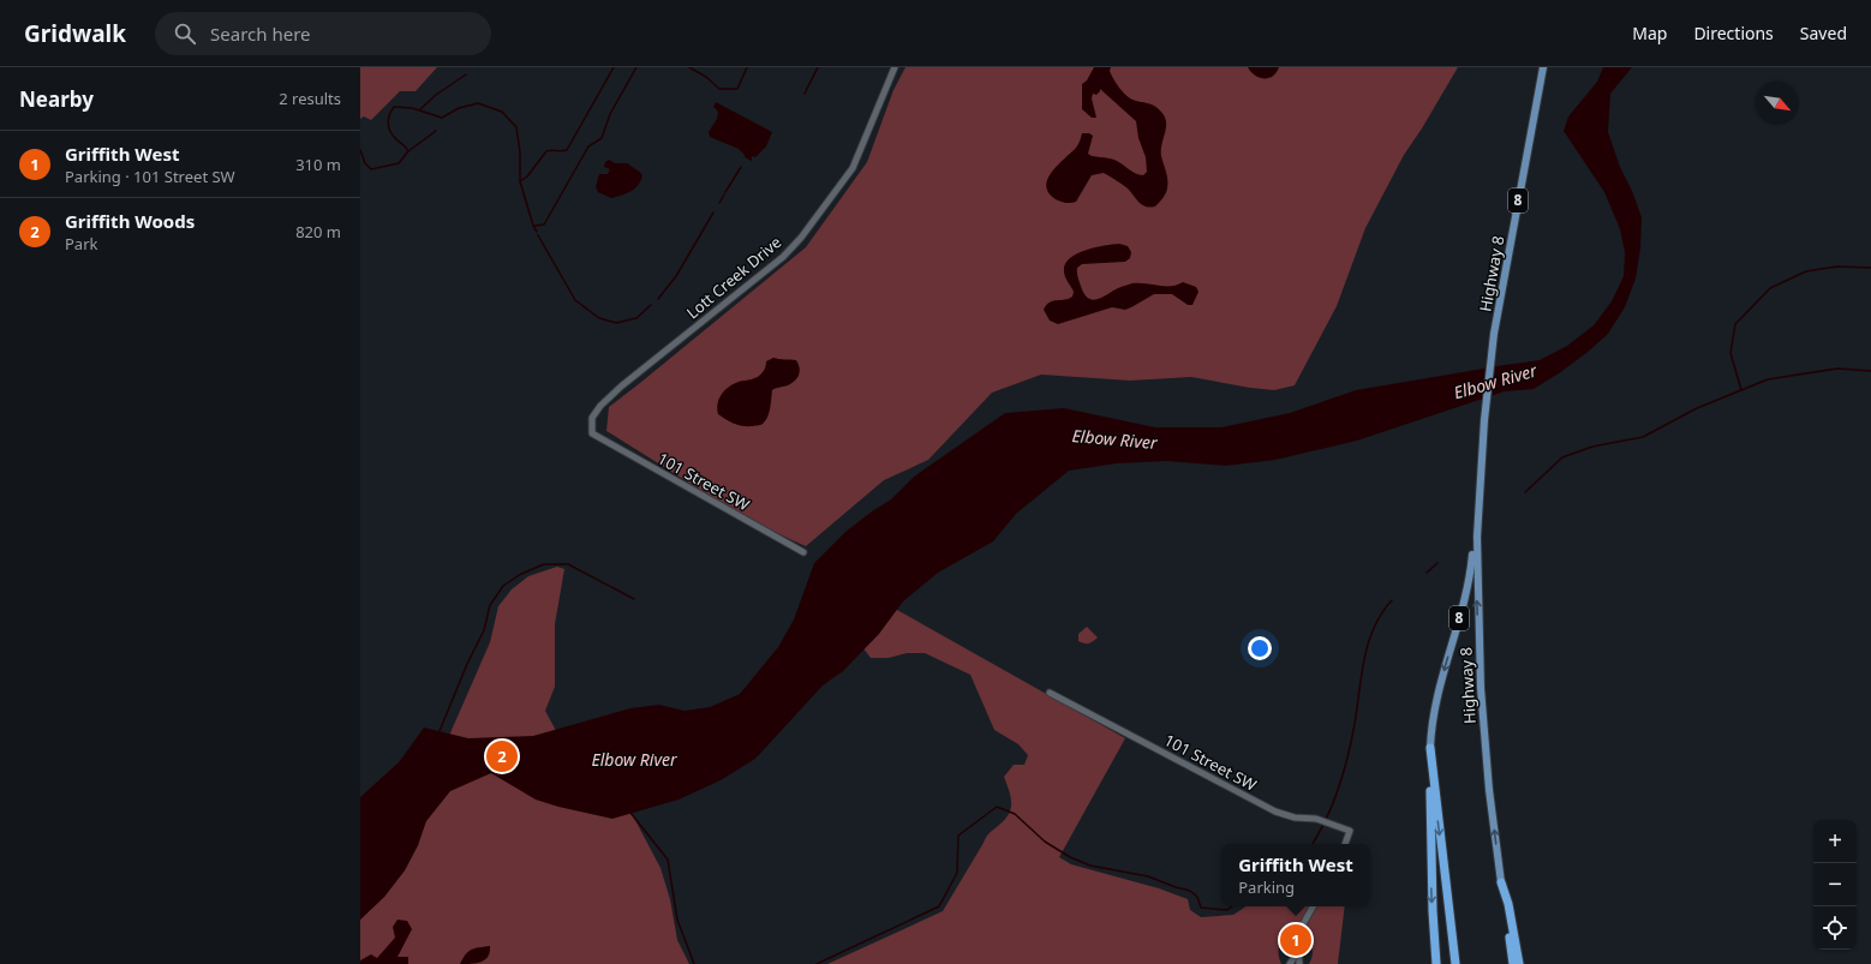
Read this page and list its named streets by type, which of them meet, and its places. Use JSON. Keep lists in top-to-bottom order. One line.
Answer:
{"streets":{"main road":["8","Highway 8"],"street":["Lott Creek Drive","101 Street SW"]},"crossings":[["Lott Creek Drive","101 Street SW"]],"water":["Elbow River"],"north":"bottom right","page":{"header":"Gridwalk","search":"Search here","nav":["Map","Directions","Saved"],"heading":["Nearby","2 results"],"list":[{"mark":"1","name":"Griffith West","note":"Parking · 101 Street SW","value":"310 m"},{"mark":"2","name":"Griffith Woods","note":"Park","value":"820 m"}],"pins":["2","1"],"map_buttons":["+","−"],"popup":["Griffith West","Parking"]}}
